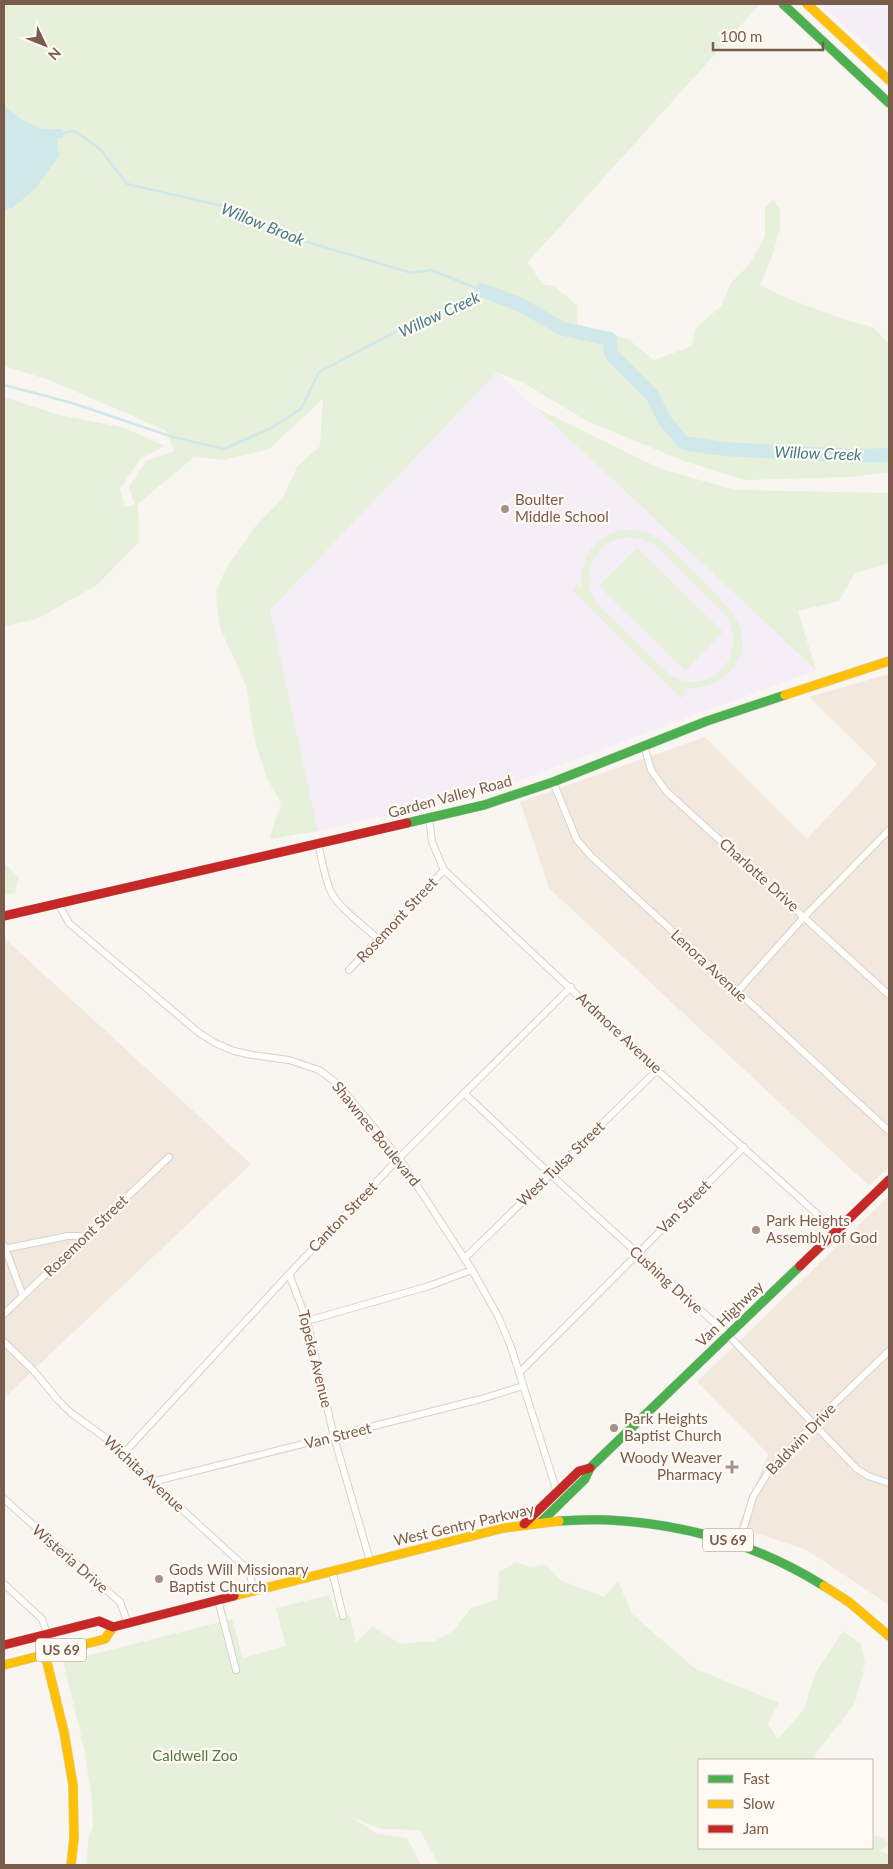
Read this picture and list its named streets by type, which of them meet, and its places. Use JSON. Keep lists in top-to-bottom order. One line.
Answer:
{"streets":{"main road":["Garden Valley Road","Van Highway","West Gentry Parkway","US 69"],"street":["Charlotte Drive","Rosemont Street","Lenora Avenue","Ardmore Avenue","Shawnee Boulevard","West Tulsa Street","Van Street","Canton Street","Cushing Drive","Topeka Avenue","Baldwin Drive","Wichita Avenue","Wisteria Drive"]},"crossings":[["Garden Valley Road","Charlotte Drive"],["Garden Valley Road","Lenora Avenue"],["Garden Valley Road","Ardmore Avenue"],["Garden Valley Road","Shawnee Boulevard"],["Rosemont Street","Ardmore Avenue"],["Ardmore Avenue","West Tulsa Street"],["Ardmore Avenue","Van Street"],["Ardmore Avenue","Canton Street"],["Ardmore Avenue","Van Highway"],["Shawnee Boulevard","West Tulsa Street"],["Shawnee Boulevard","Van Street"],["Shawnee Boulevard","Canton Street"],["Shawnee Boulevard","Van Highway"],["West Tulsa Street","Cushing Drive"],["Van Street","Cushing Drive"],["Van Street","Topeka Avenue"],["Van Street","Wichita Avenue"],["Canton Street","Cushing Drive"],["Canton Street","Topeka Avenue"],["Canton Street","Wichita Avenue"],["Cushing Drive","Van Highway"],["Cushing Drive","Baldwin Drive"],["Van Highway","West Gentry Parkway"],["Topeka Avenue","West Gentry Parkway"],["Baldwin Drive","West Gentry Parkway"],["Wichita Avenue","West Gentry Parkway"],["West Gentry Parkway","Wisteria Drive"]],"water":["Willow Brook","Willow Creek"],"parks":["Caldwell Zoo"],"places":{"other":["Boulter Middle School","Park Heights Assembly of God","Park Heights Baptist Church","Gods Will Missionary Baptist Church"],"health":["Woody Weaver Pharmacy"]},"legend":["Fast","Slow","Jam"],"scale_bar":"100 m","north":"bottom right"}
